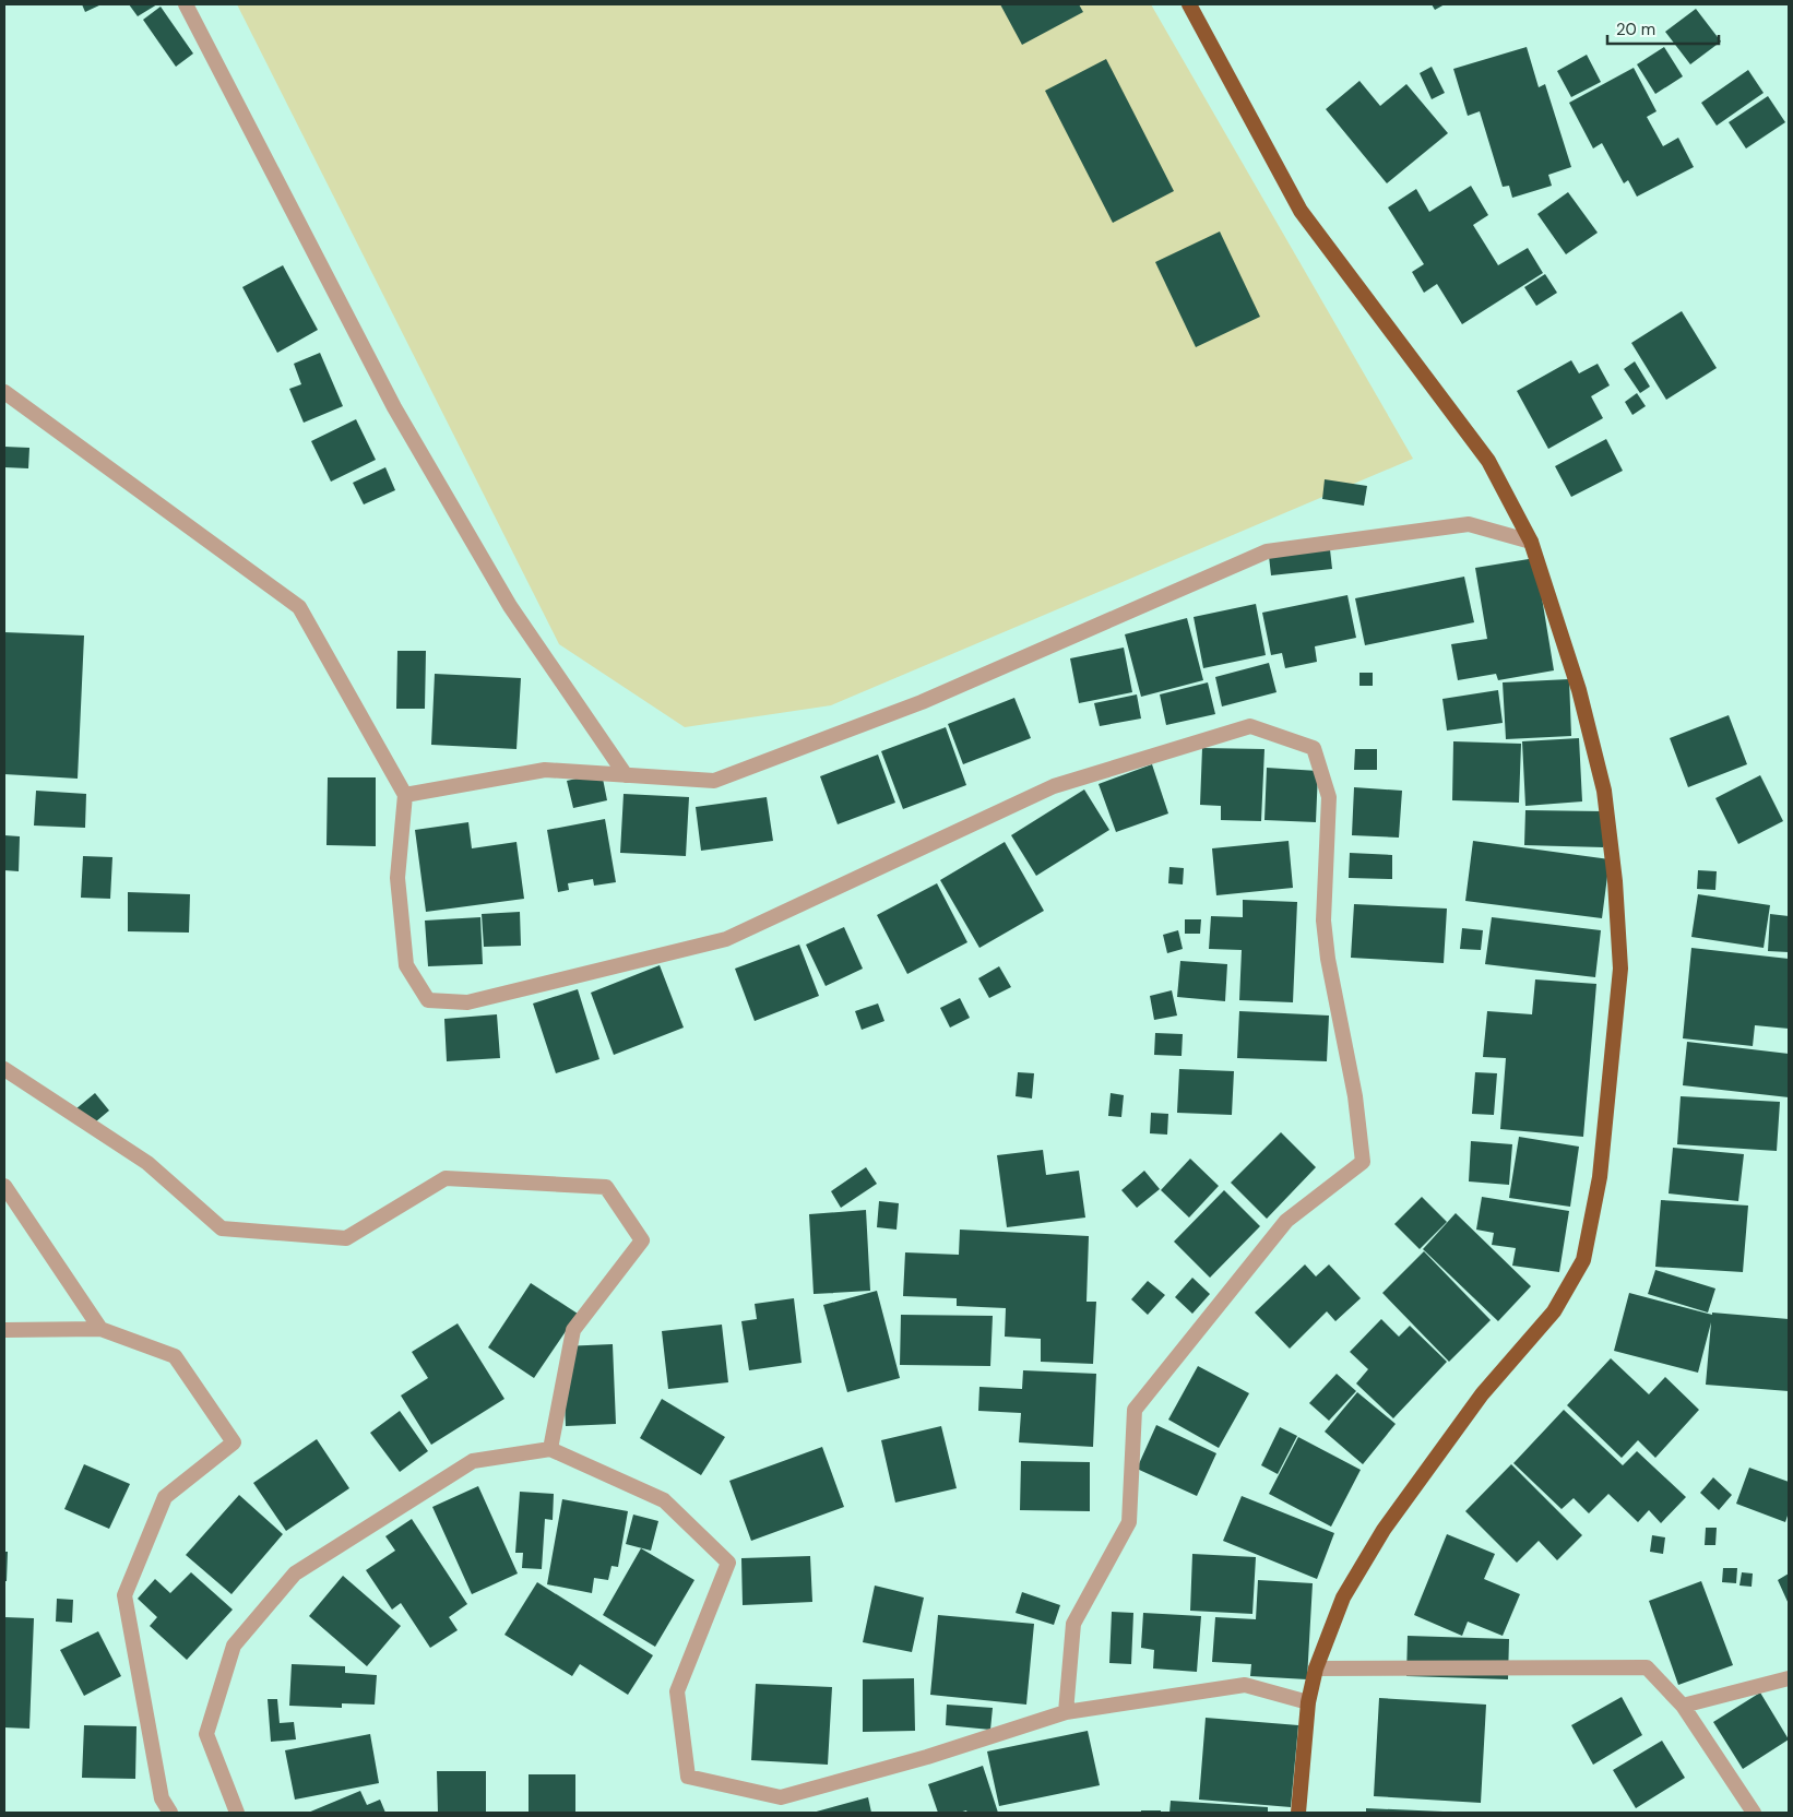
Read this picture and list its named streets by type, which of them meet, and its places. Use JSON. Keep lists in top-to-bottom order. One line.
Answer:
{"scale_bar":"20 m"}
